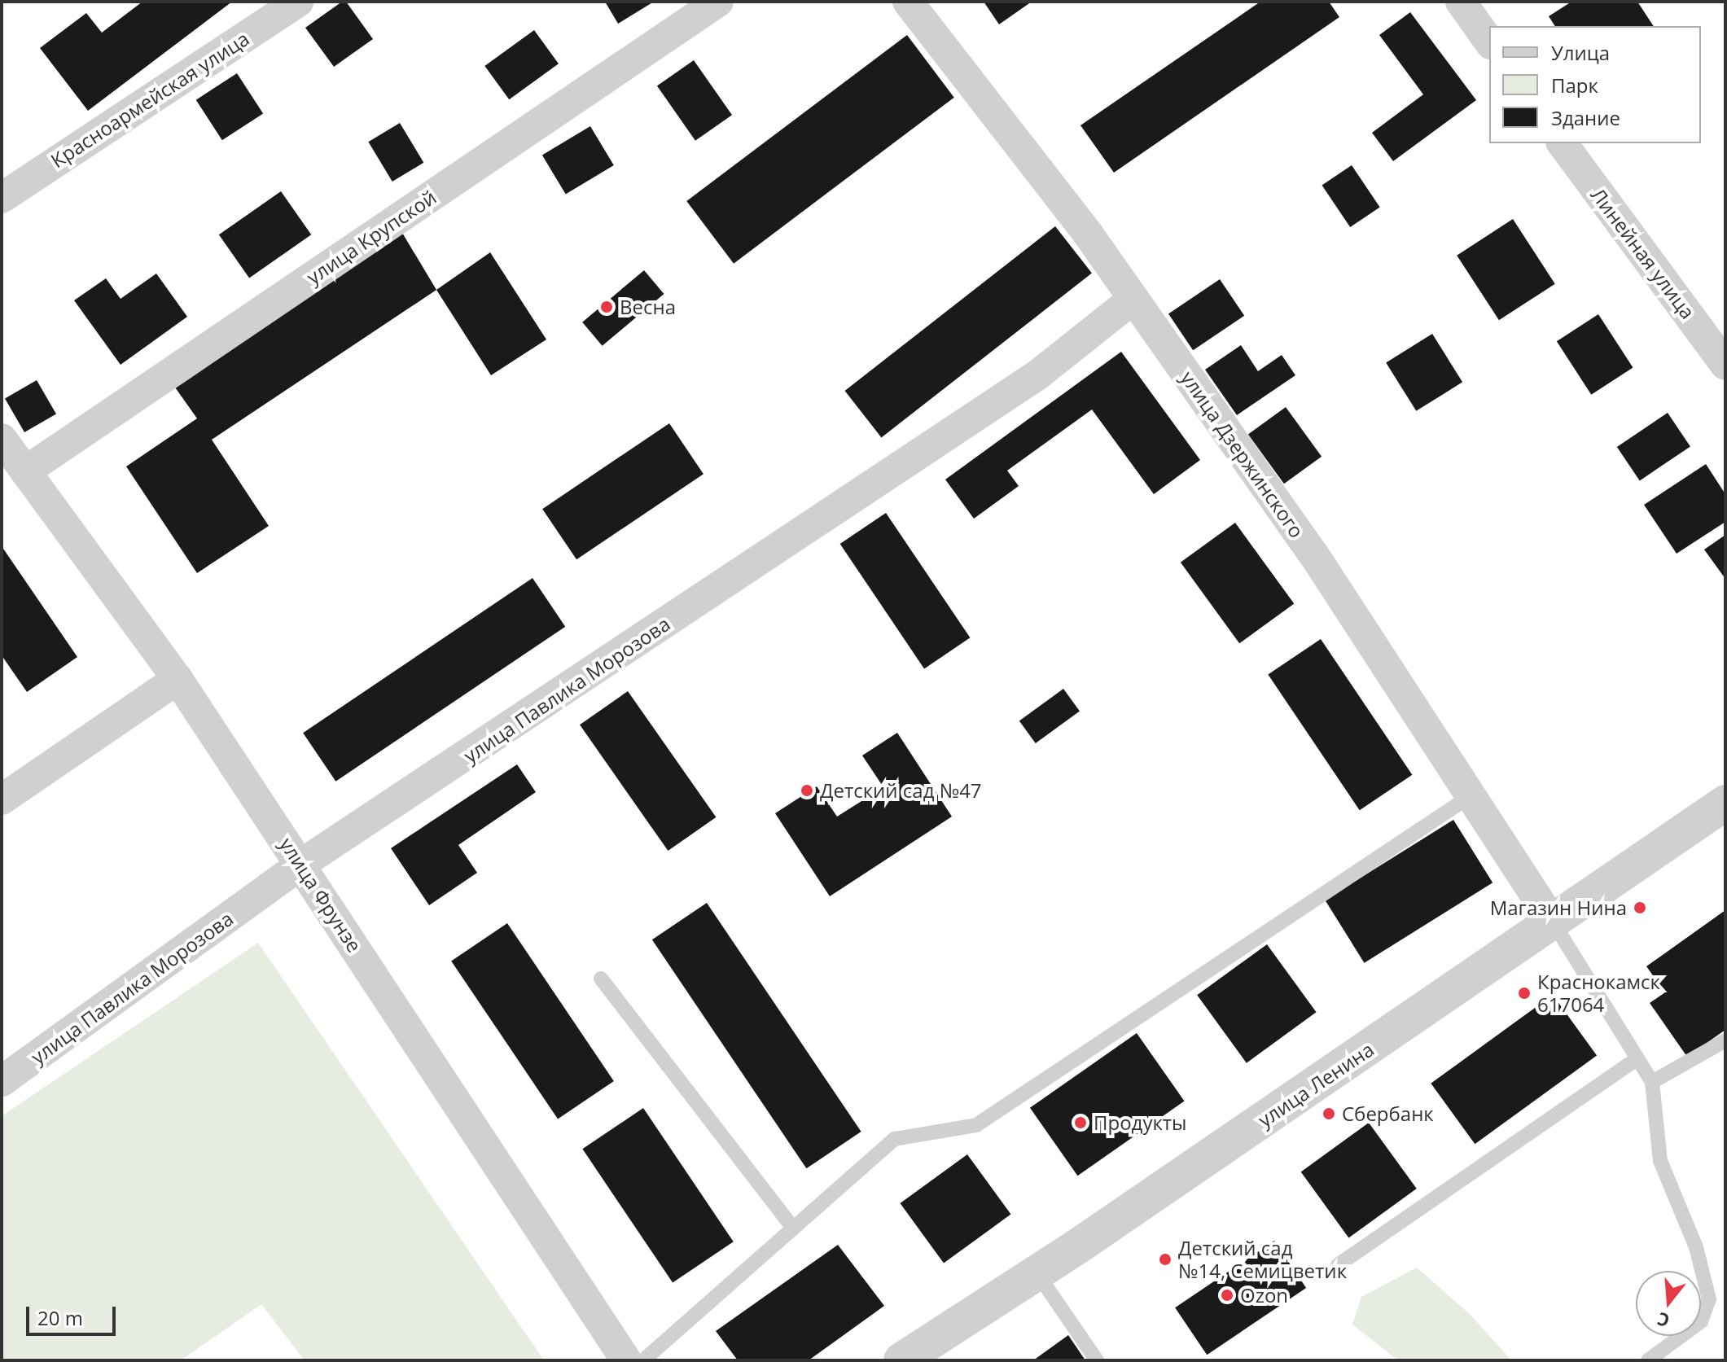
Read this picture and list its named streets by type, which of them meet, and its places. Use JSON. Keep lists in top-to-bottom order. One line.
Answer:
{"streets":{"street":["Красноармейская улица","улица Крупской","Линейная улица","улица Дзержинского","улица Павлика Морозова","улица Фрунзе","улица Ленина"]},"crossings":[["улица Крупской","улица Фрунзе"],["улица Дзержинского","улица Павлика Морозова"],["улица Дзержинского","улица Ленина"],["улица Павлика Морозова","улица Фрунзе"]],"places":["Весна","Детский сад №47","Магазин Нина","Краснокамск 617064","Сбербанк","Продукты","Детский сад №14, Семицветик","Ozon"],"legend":["Улица","Парк","Здание"],"scale_bar":"20 m","north":"bottom"}
